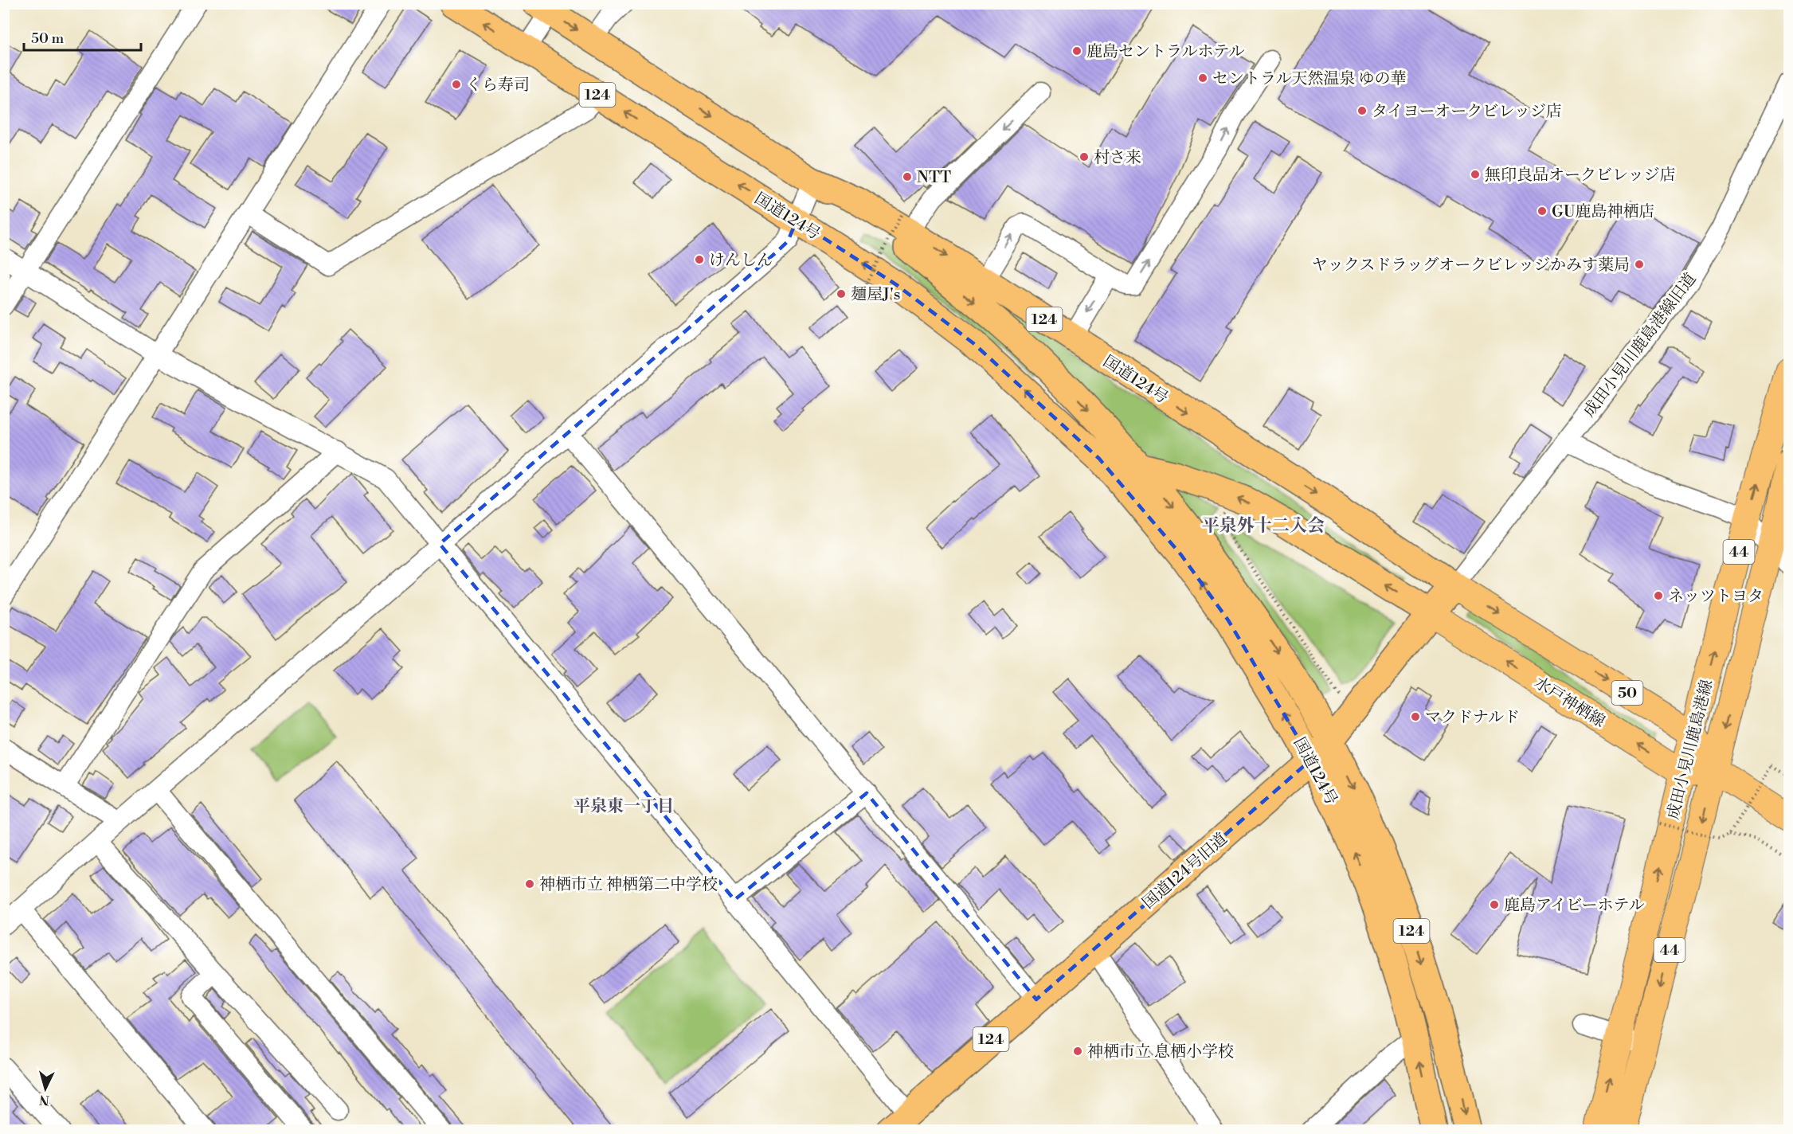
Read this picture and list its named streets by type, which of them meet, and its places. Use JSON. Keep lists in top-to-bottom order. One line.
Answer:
{"streets":{"highway":["124","国道124号","国道124号旧道"],"main road":["44","50","水戸神栖線","成田小見川鹿島港線"],"street":["成田小見川鹿島港線旧道"]},"crossings":[["国道124号","成田小見川鹿島港線旧道"],["国道124号","50"],["国道124号","国道124号旧道"],["成田小見川鹿島港線旧道","50"],["成田小見川鹿島港線旧道","国道124号旧道"],["50","成田小見川鹿島港線"],["50","国道124号旧道"],["水戸神栖線","成田小見川鹿島港線"],["水戸神栖線","国道124号旧道"]],"districts":["平泉外十二入会","平泉東一丁目"],"places":["鹿島セントラルホテル","セントラル天然温泉 ゆの華","くら寿司","タイヨーオークビレッジ店","村さ来","無印良品オークビレッジ店","NTT","GU鹿島神栖店","けんしん","ヤックスドラッグオークビレッジかみす薬局","麺屋J's","ネッツトヨタ","マクドナルド","神栖市立 神栖第二中学校","鹿島アイビーホテル","神栖市立 息栖小学校"],"scale_bar":"50 m","north":"bottom"}
